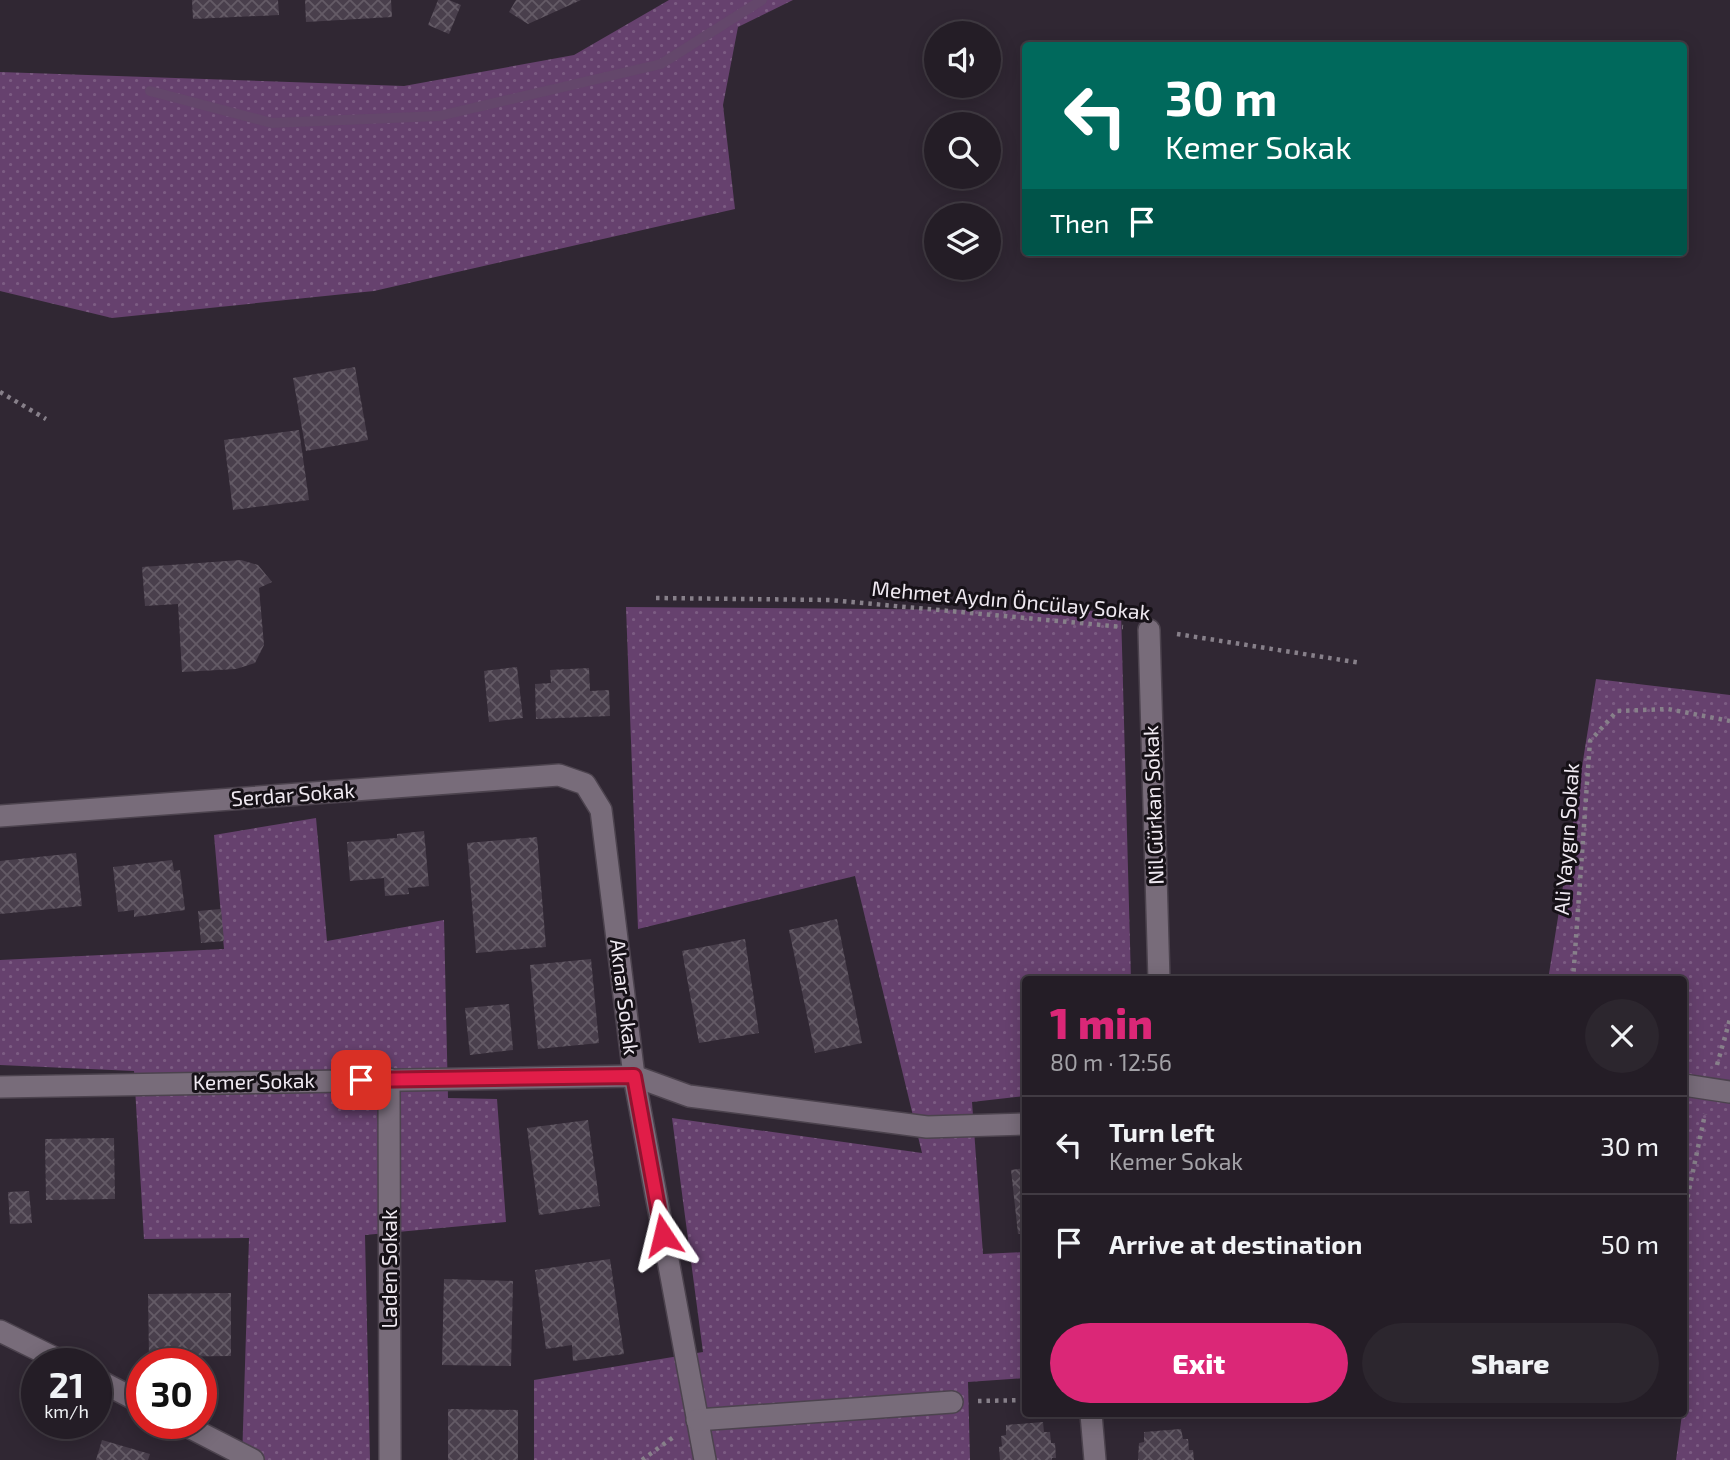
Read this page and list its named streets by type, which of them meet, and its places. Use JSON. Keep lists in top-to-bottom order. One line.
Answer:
{"streets":{"street":["Serdar Sokak","Nil Gürkan Sokak","Aknar Sokak","Kemer Sokak","Laden Sokak"],"path":["Mehmet Aydın Öncülay Sokak","Ali Yaygın Sokak"]},"crossings":[["Mehmet Aydın Öncülay Sokak","Nil Gürkan Sokak"],["Serdar Sokak","Aknar Sokak"],["Aknar Sokak","Kemer Sokak"],["Kemer Sokak","Laden Sokak"]],"page":{"turn":["30 m","Kemer Sokak"],"then":"Then","heading":["1 min","80 m · 12:56"],"list":[{"name":"Turn left","note":"Kemer Sokak","value":"30 m"},{"name":"Arrive at destination","value":"50 m"}],"buttons":["Exit","Share"],"speed":"21 km/h","limit":"30"}}
